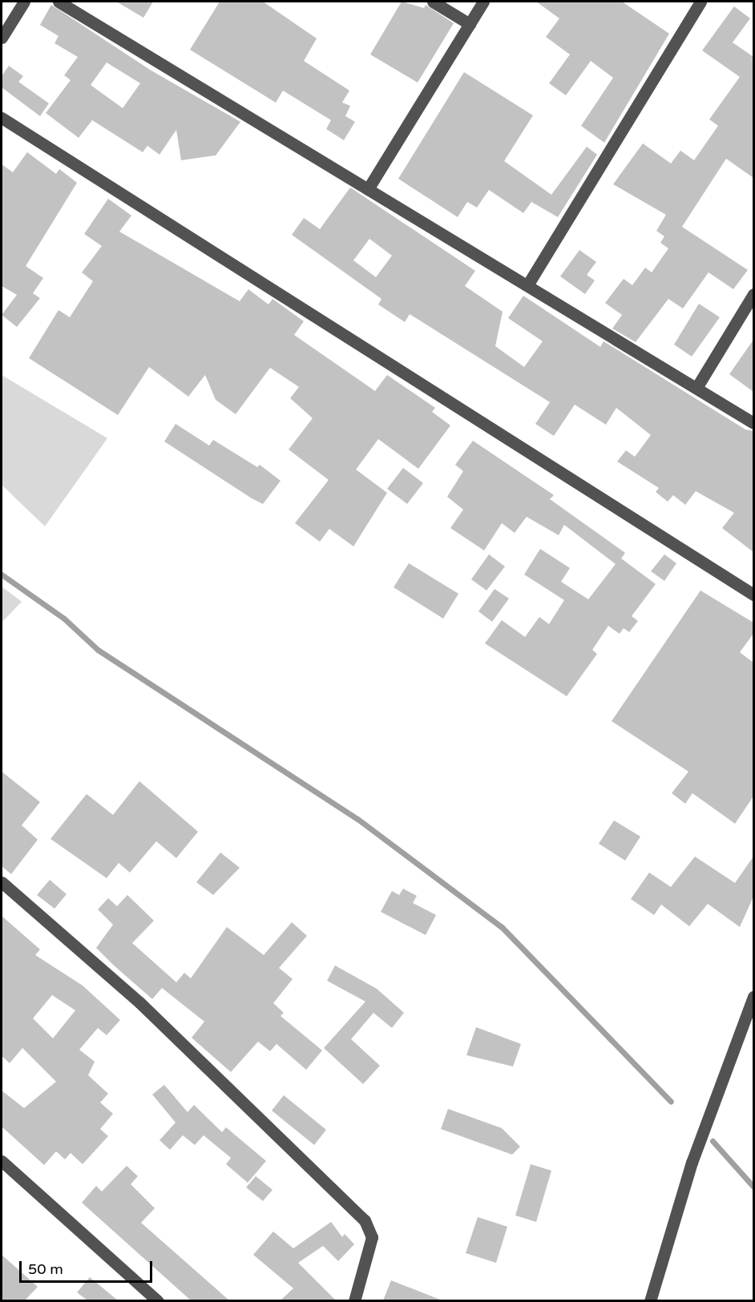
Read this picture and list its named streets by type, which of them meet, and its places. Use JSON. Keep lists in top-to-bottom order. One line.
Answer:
{"scale_bar":"50 m"}
